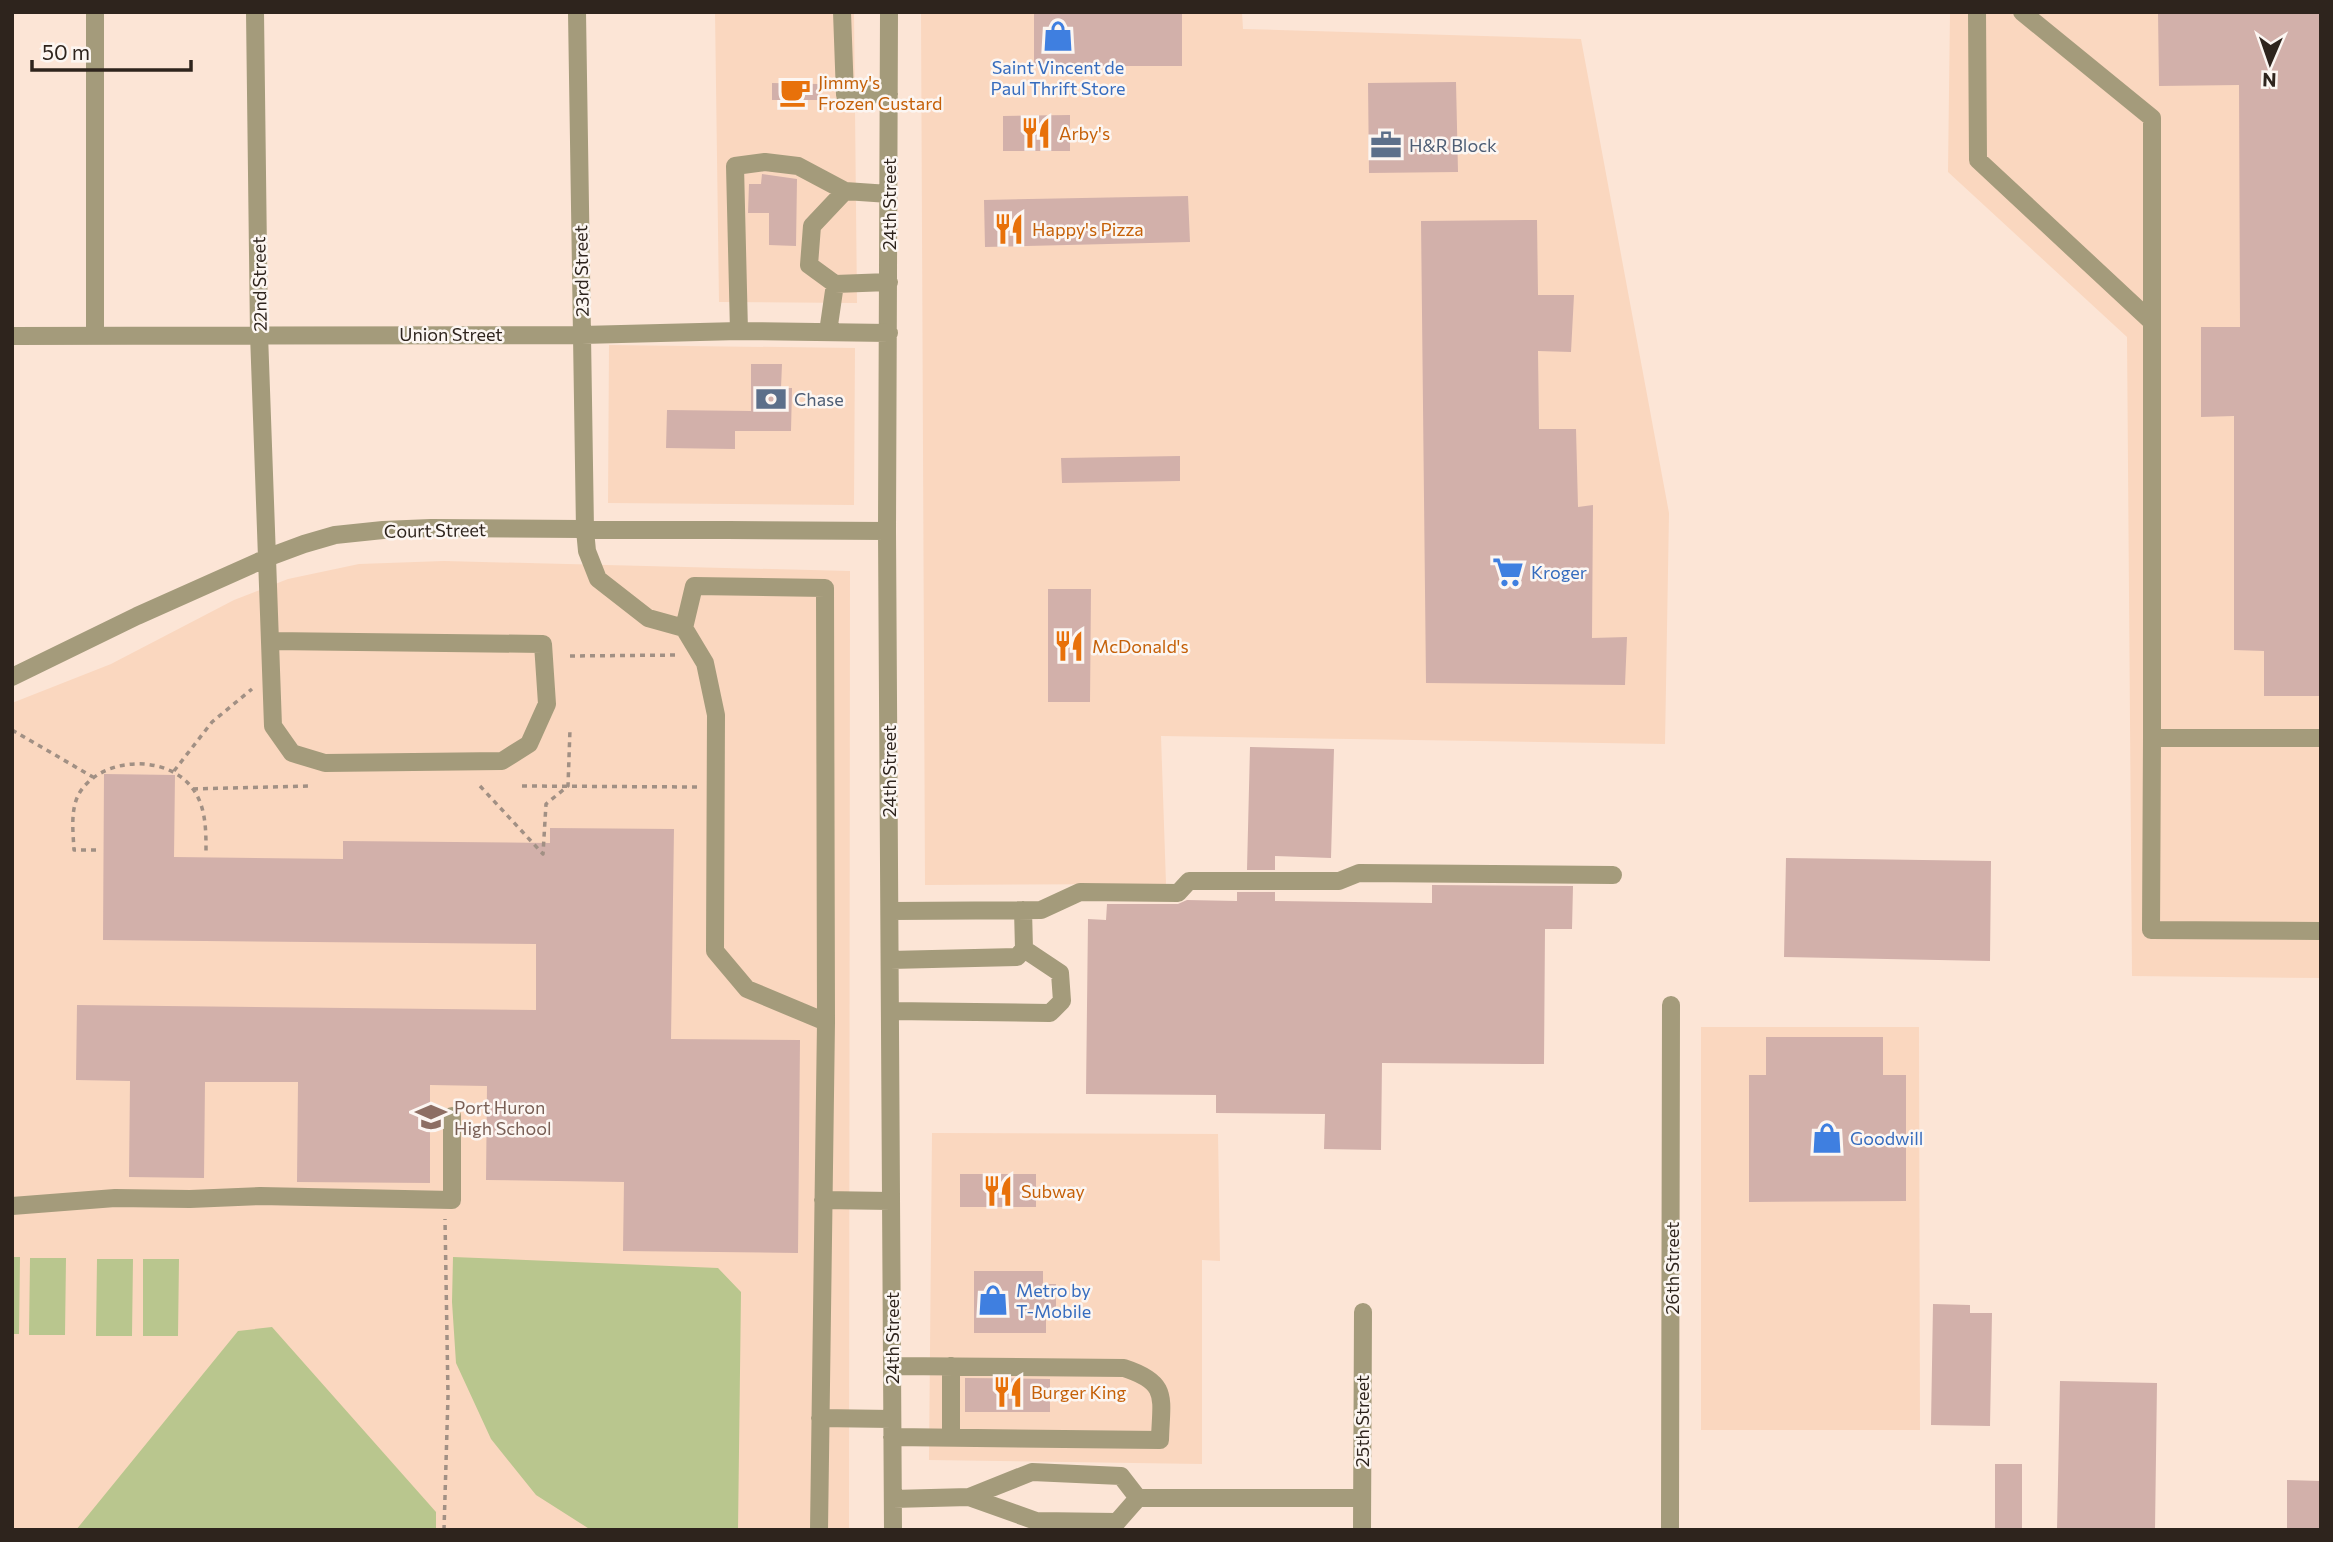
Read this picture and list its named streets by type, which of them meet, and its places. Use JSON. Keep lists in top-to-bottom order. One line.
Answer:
{"streets":{"street":["24th Street","23rd Street","22nd Street","Union Street","Court Street","26th Street","25th Street"]},"crossings":[["24th Street","Union Street"],["24th Street","Court Street"],["23rd Street","Union Street"],["23rd Street","Court Street"],["22nd Street","Union Street"],["22nd Street","Court Street"]],"places":{"shop":["Saint Vincent de Paul Thrift Store","Goodwill","Metro by T-Mobile"],"cafe":["Jimmy's Frozen Custard"],"restaurant":["Arby's","Happy's Pizza","McDonald's","Subway","Burger King"],"office":["H&R Block"],"bank":["Chase"],"supermarket":["Kroger"],"school or university":["Port Huron High School"]},"scale_bar":"50 m","north":"bottom"}
